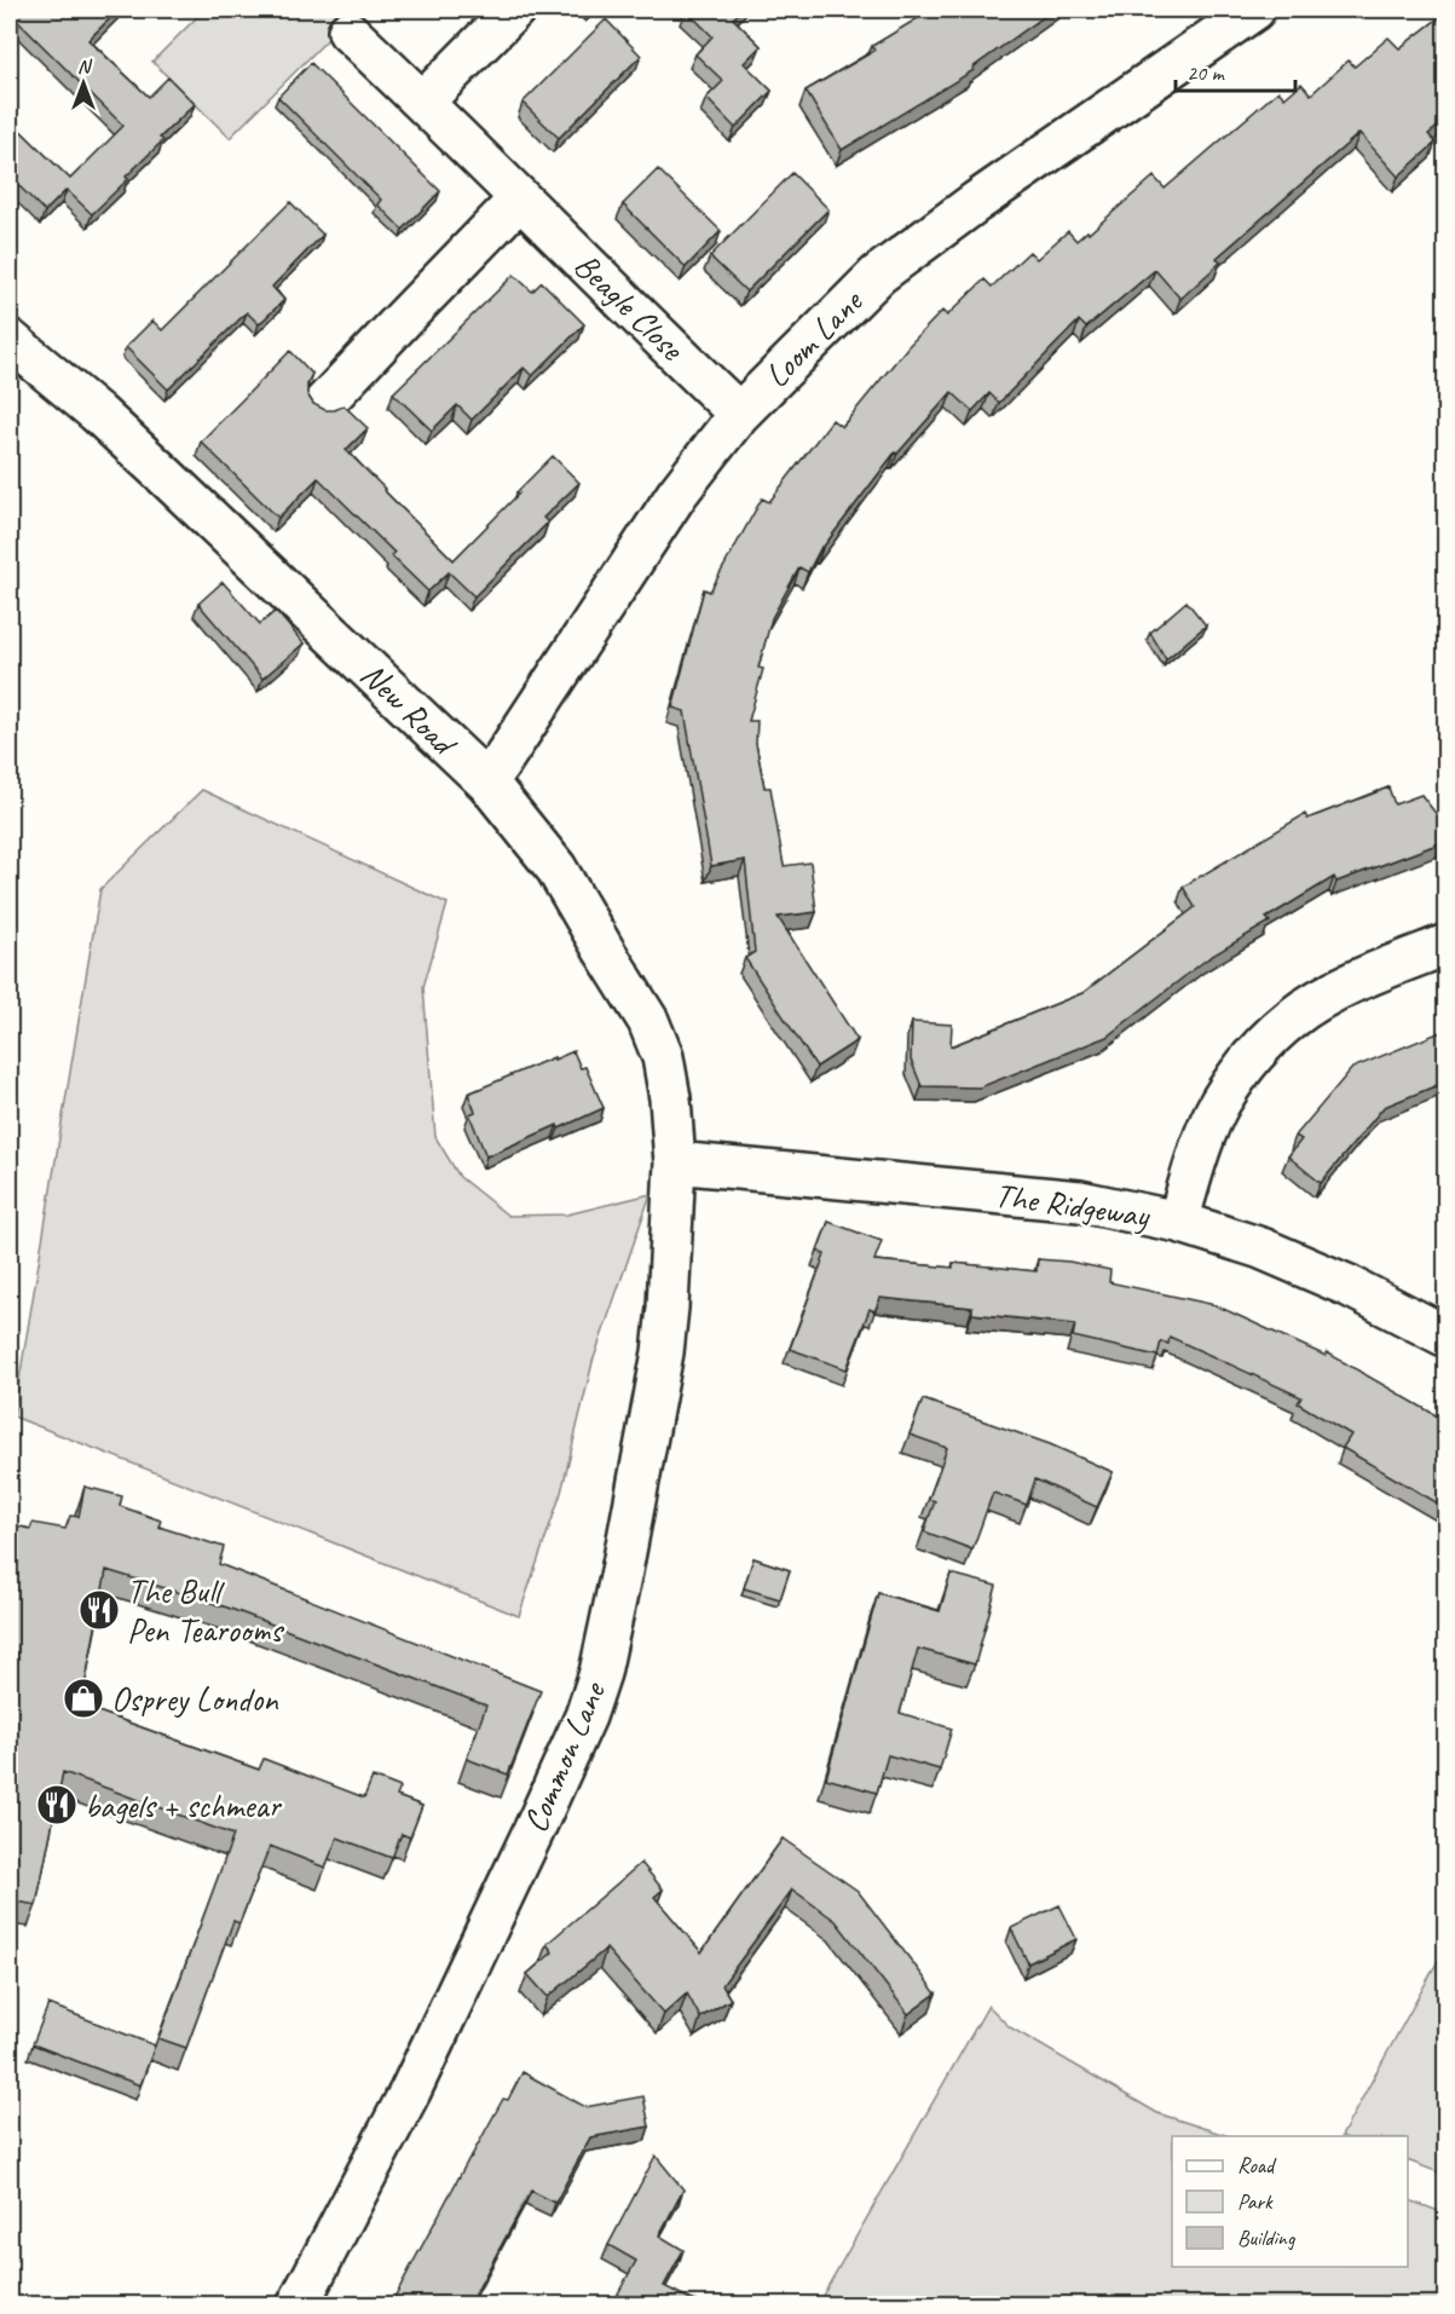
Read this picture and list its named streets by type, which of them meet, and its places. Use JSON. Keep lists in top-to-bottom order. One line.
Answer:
{"streets":{"street":["Beagle Close","Loom Lane","New Road","The Ridgeway","Common Lane"]},"crossings":[["Beagle Close","Loom Lane"],["Loom Lane","New Road"],["New Road","The Ridgeway"],["New Road","Common Lane"],["The Ridgeway","Common Lane"]],"places":{"restaurant":["The Bull Pen Tearooms","bagels + schmear"],"shop":["Osprey London"]},"legend":["Road","Park","Building"],"scale_bar":"20 m","north":"top"}
